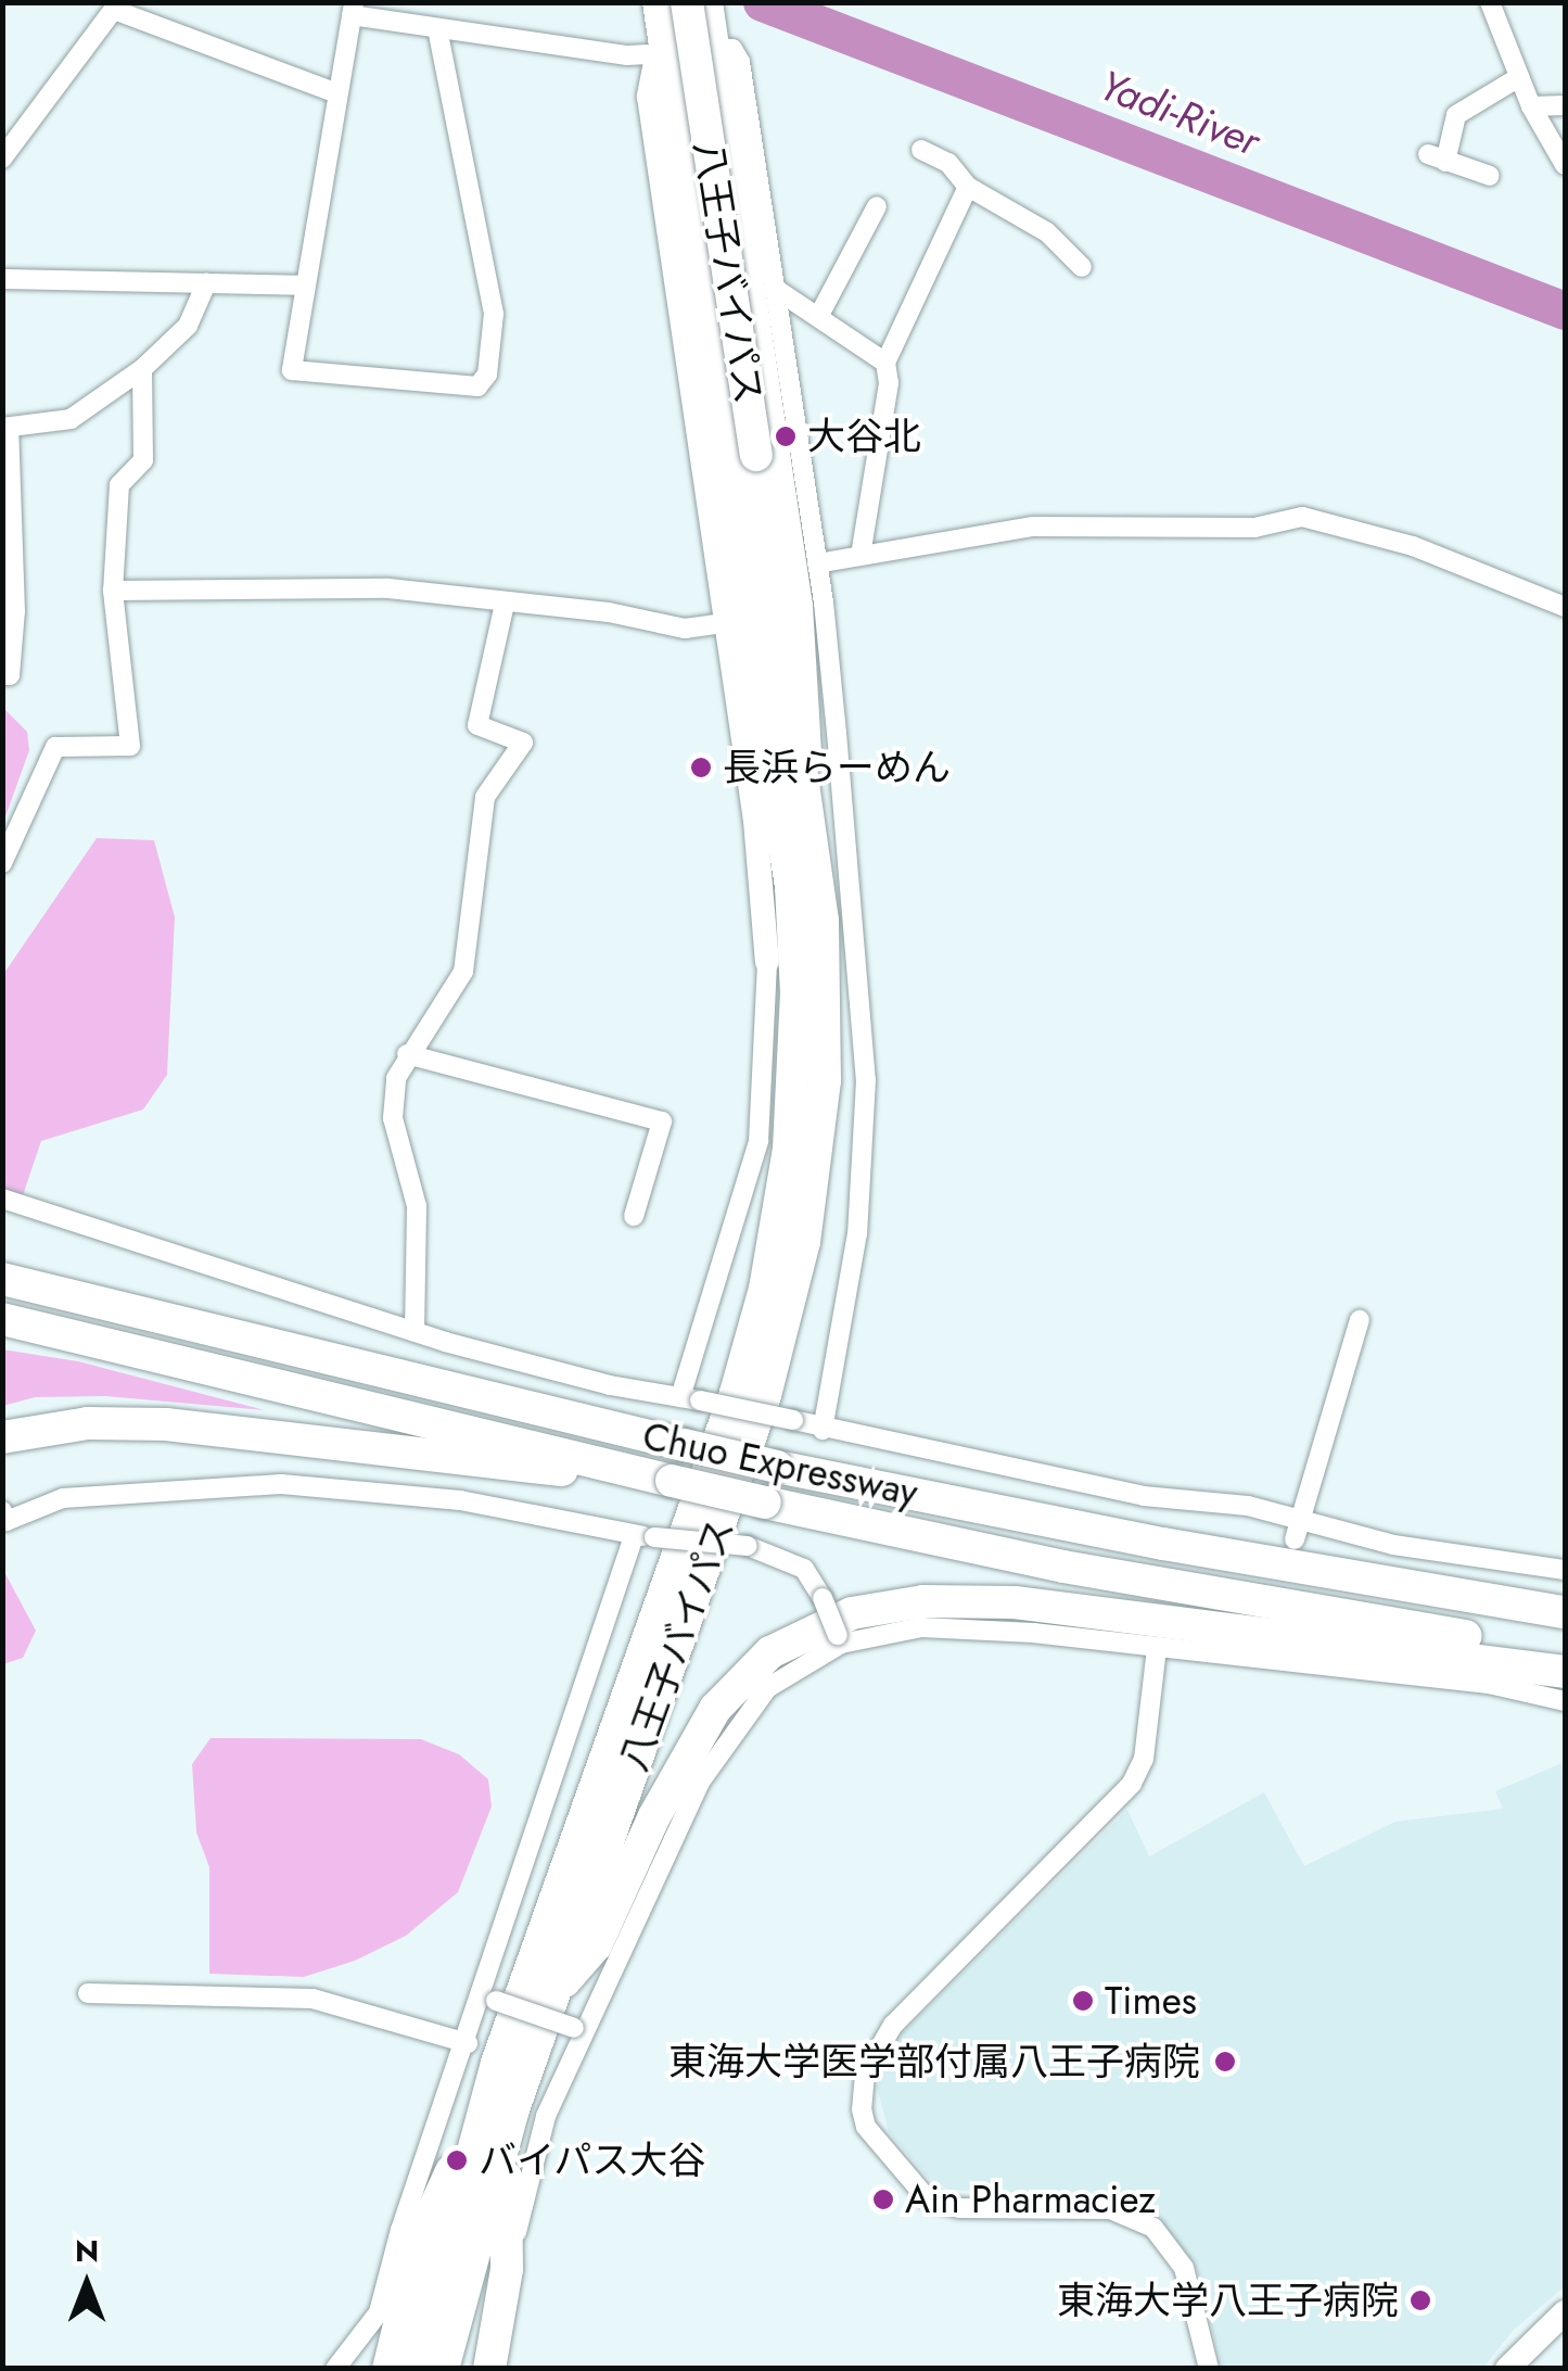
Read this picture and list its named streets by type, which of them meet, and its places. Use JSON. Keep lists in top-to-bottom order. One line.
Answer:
{"streets":{"highway":["八王子バイパス","Chuo Expressway"]},"water":["Yadi-River"],"places":["大谷北","長浜らーめん","Times","東海大学医学部付属八王子病院","バイパス大谷","Ain Pharmaciez","東海大学八王子病院"],"north":"top"}
